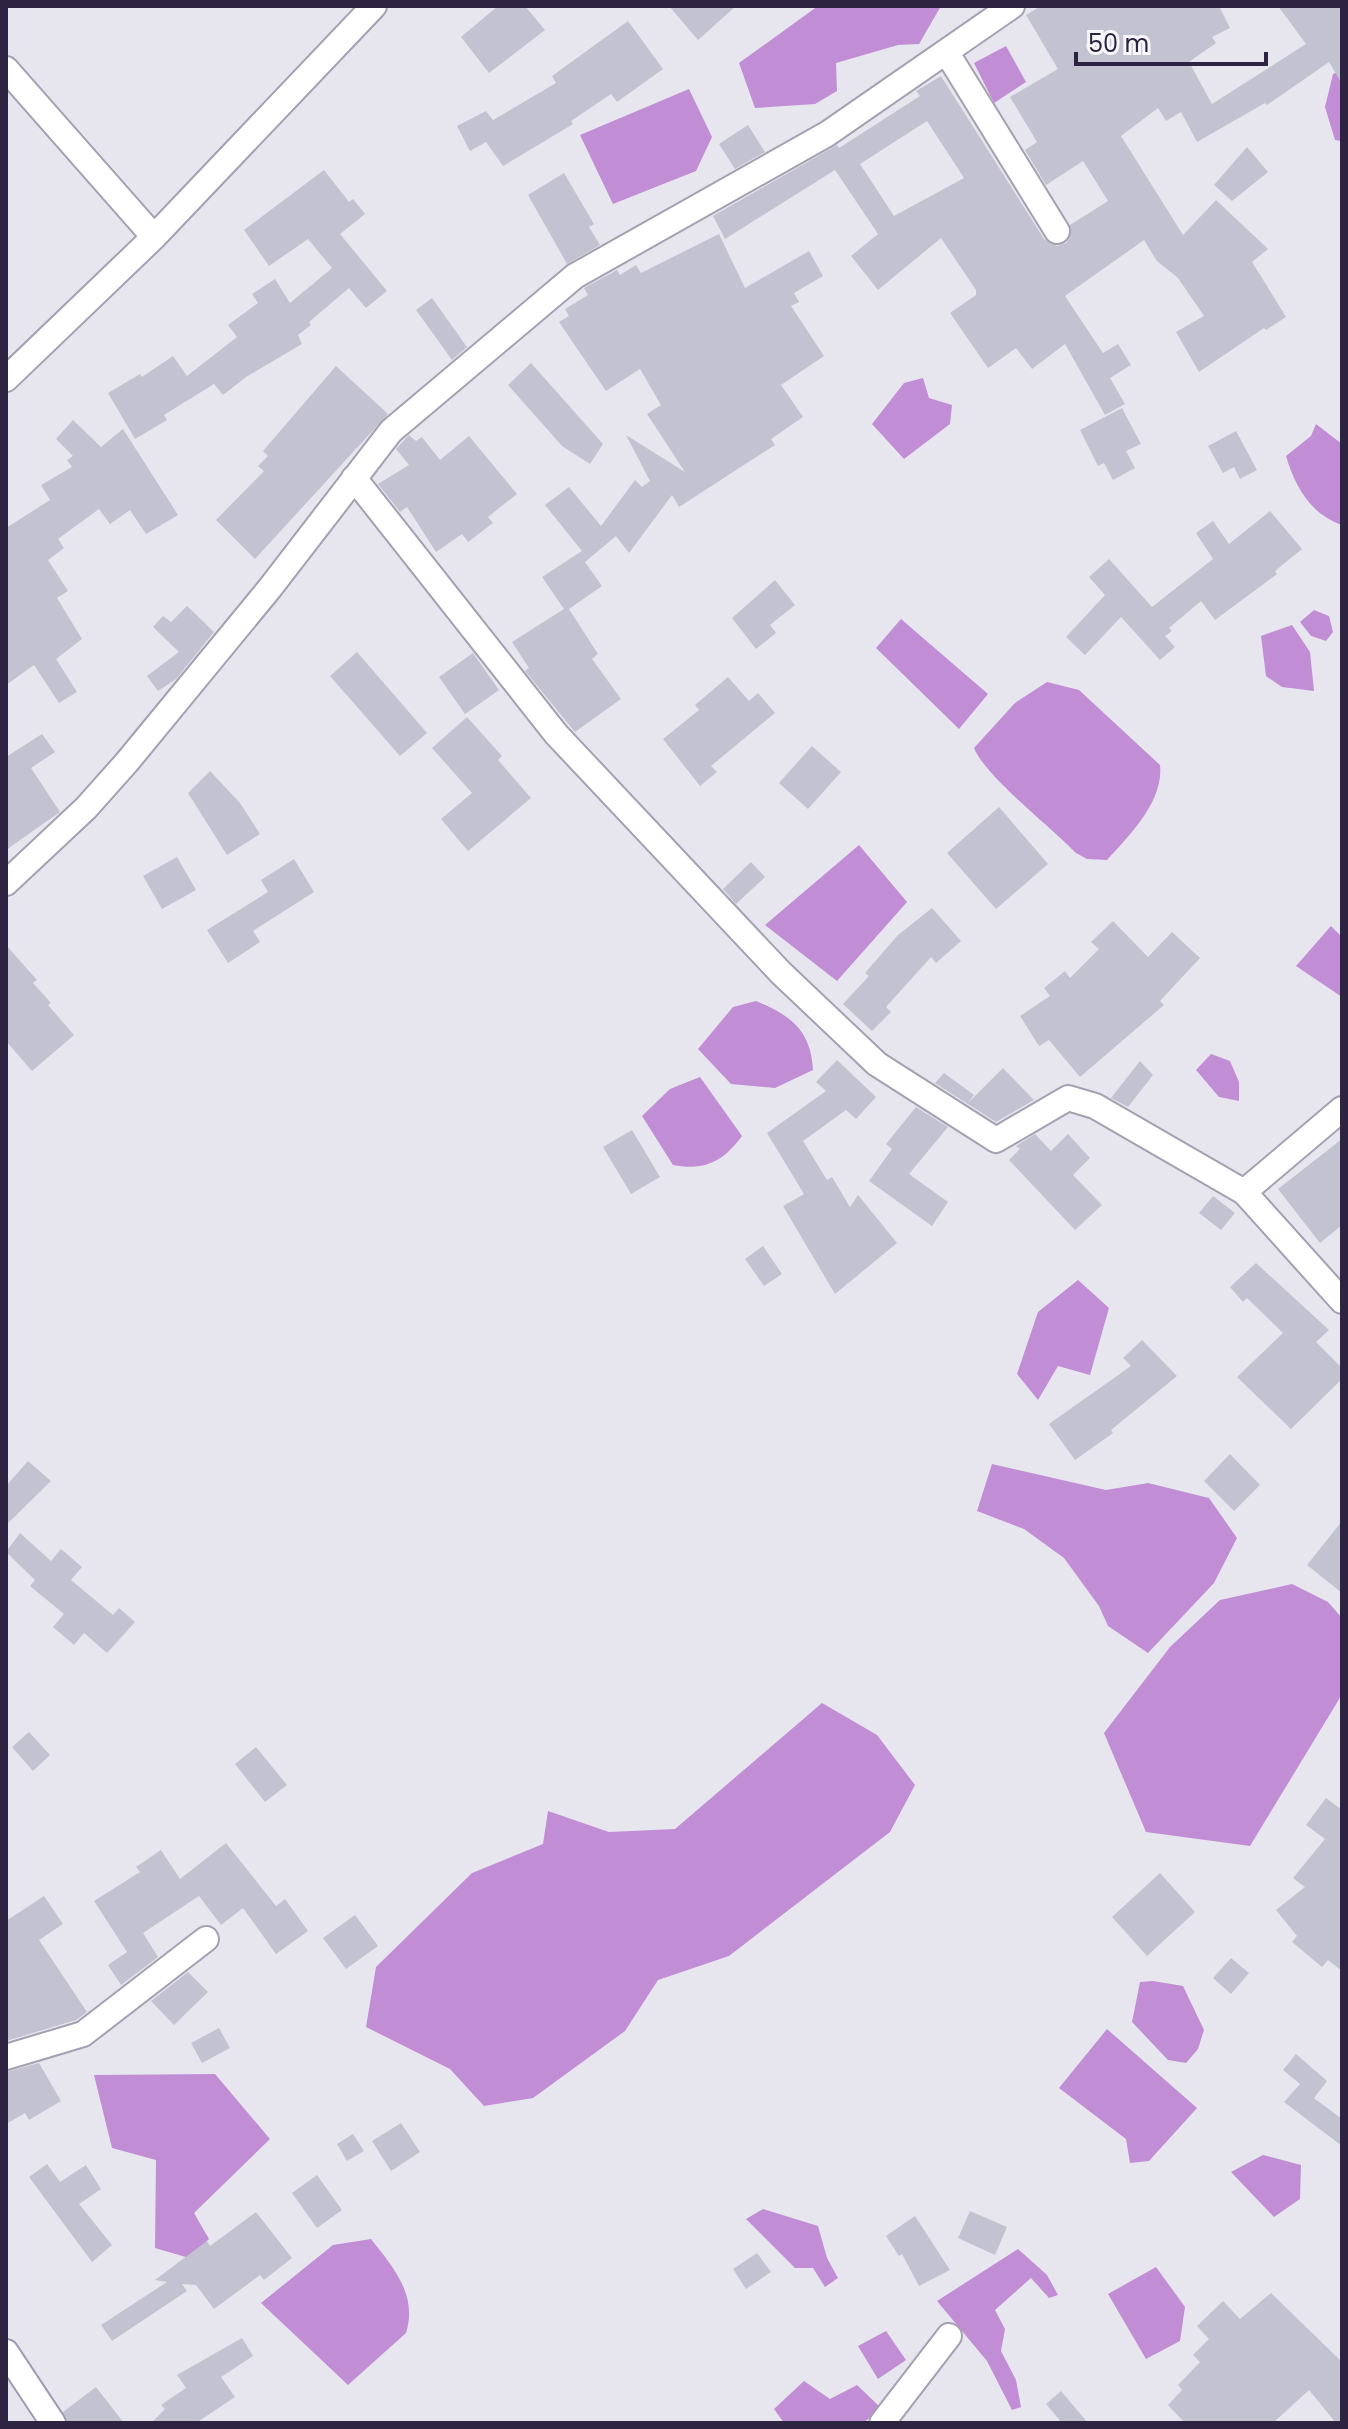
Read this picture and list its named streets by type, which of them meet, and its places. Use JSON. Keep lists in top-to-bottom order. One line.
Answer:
{"scale_bar":"50 m"}
